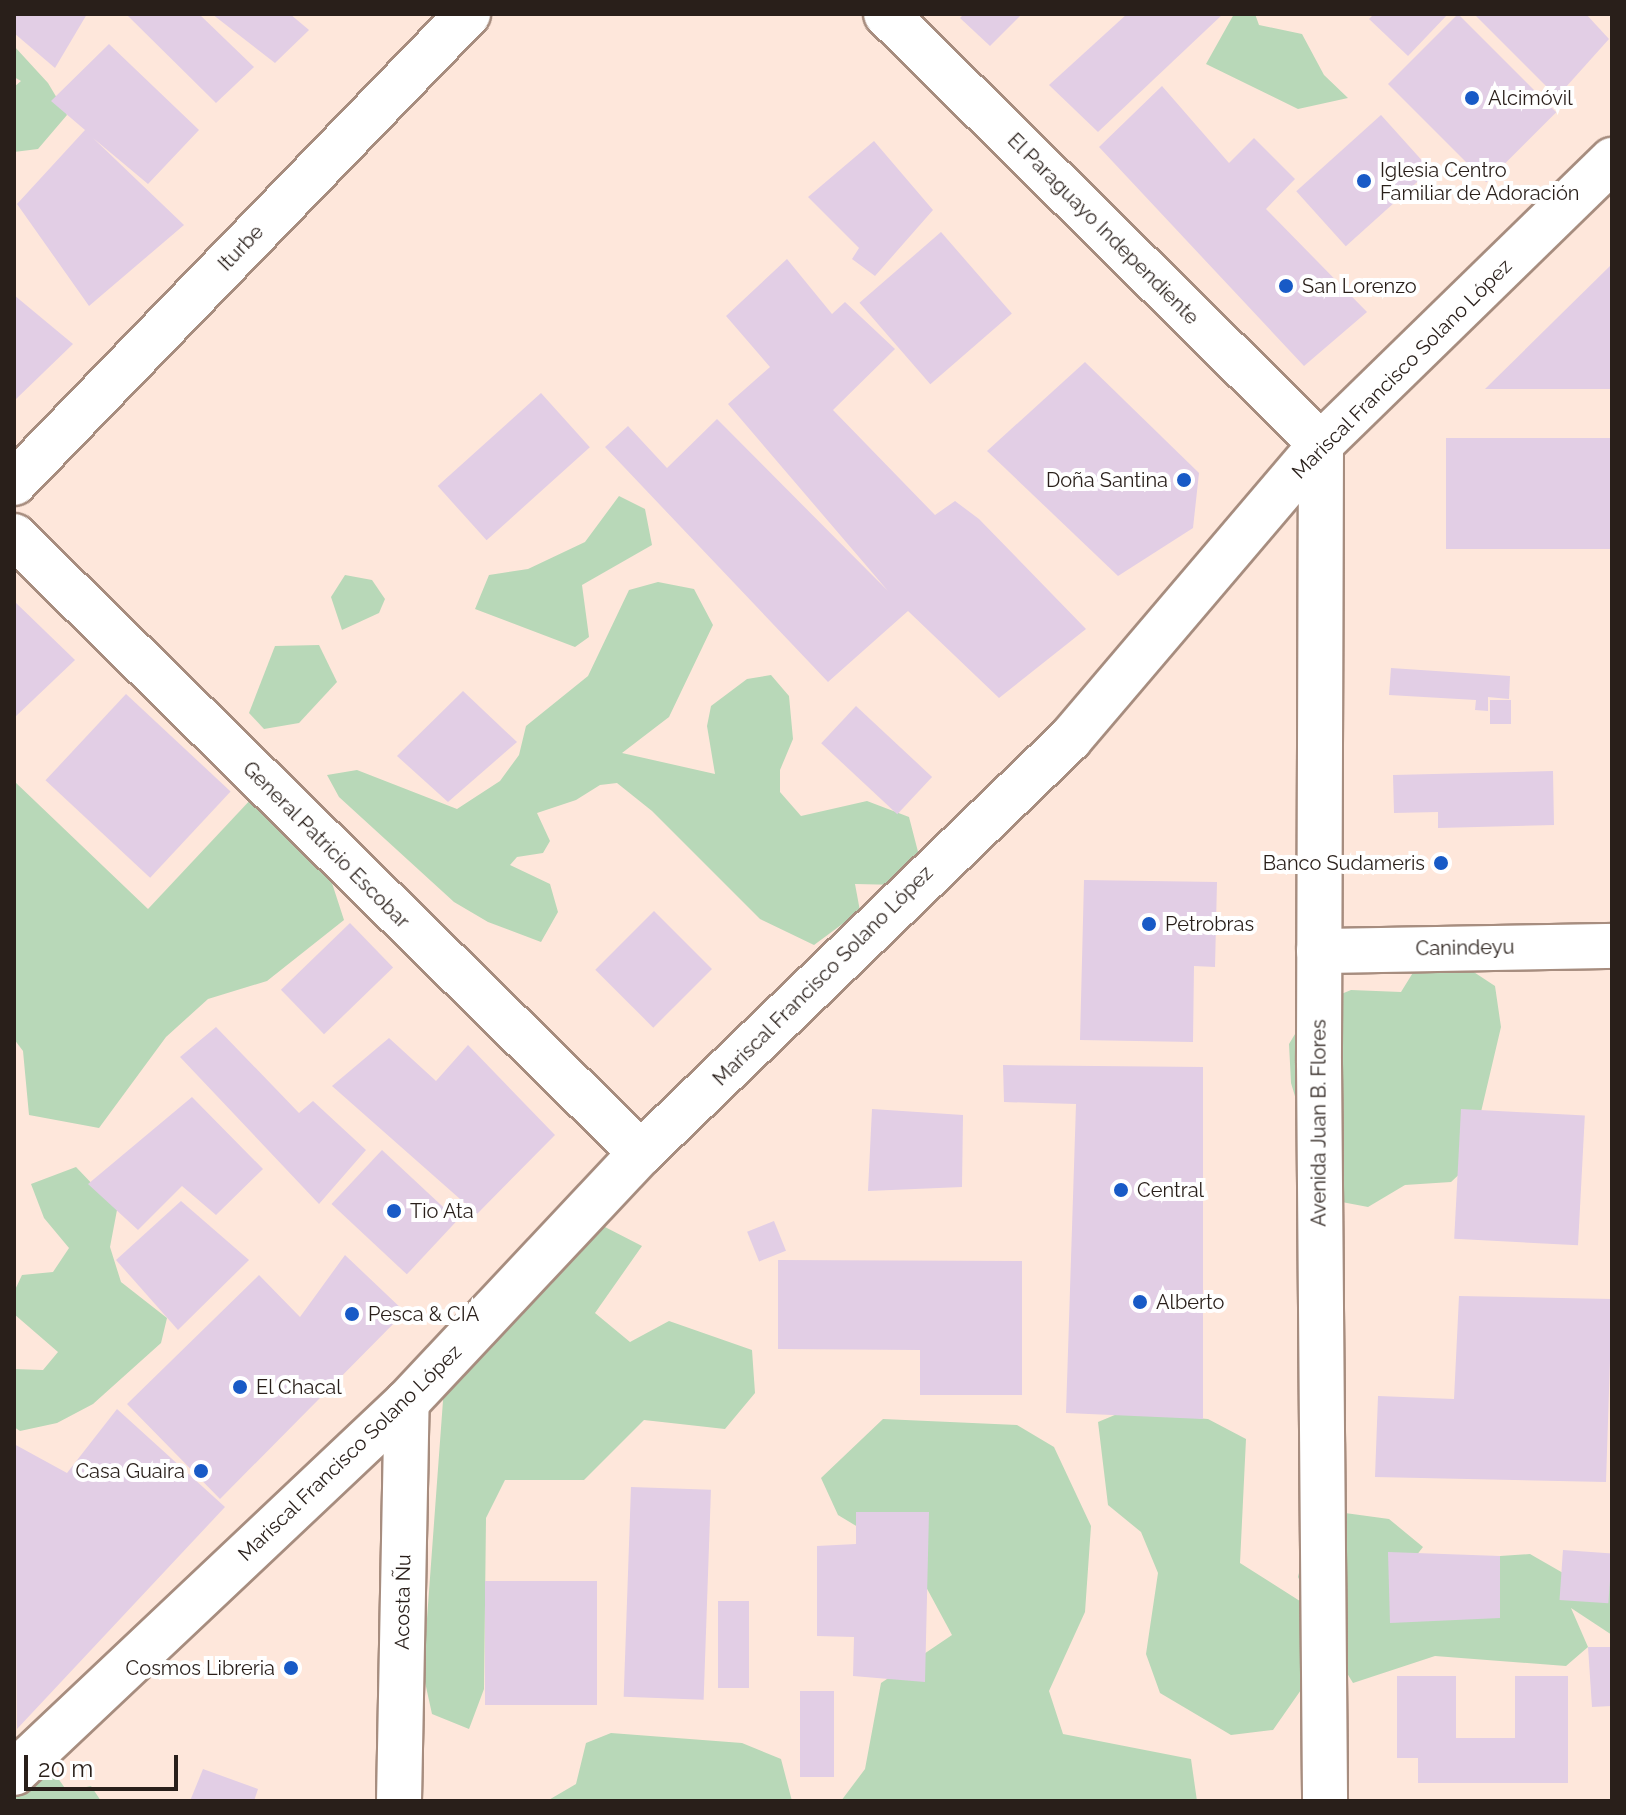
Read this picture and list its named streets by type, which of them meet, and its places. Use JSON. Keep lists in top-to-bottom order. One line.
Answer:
{"streets":{"street":["El Paraguayo Independiente","Iturbe","Mariscal Francisco Solano López","General Patricio Escobar","Canindeyu","Avenida Juan B. Flores","Acosta Ñu"]},"crossings":[["El Paraguayo Independiente","Mariscal Francisco Solano López"],["El Paraguayo Independiente","Avenida Juan B. Flores"],["Mariscal Francisco Solano López","General Patricio Escobar"],["Mariscal Francisco Solano López","Avenida Juan B. Flores"],["Mariscal Francisco Solano López","Acosta Ñu"],["Canindeyu","Avenida Juan B. Flores"]],"places":["Alcimóvil","Iglesia Centro Familiar de Adoración","San Lorenzo","Doña Santina","Banco Sudameris","Petrobras","Central","Tio Ata","Alberto","Pesca & CIA","El Chacal","Casa Guaira","Cosmos Libreria"],"scale_bar":"20 m"}
